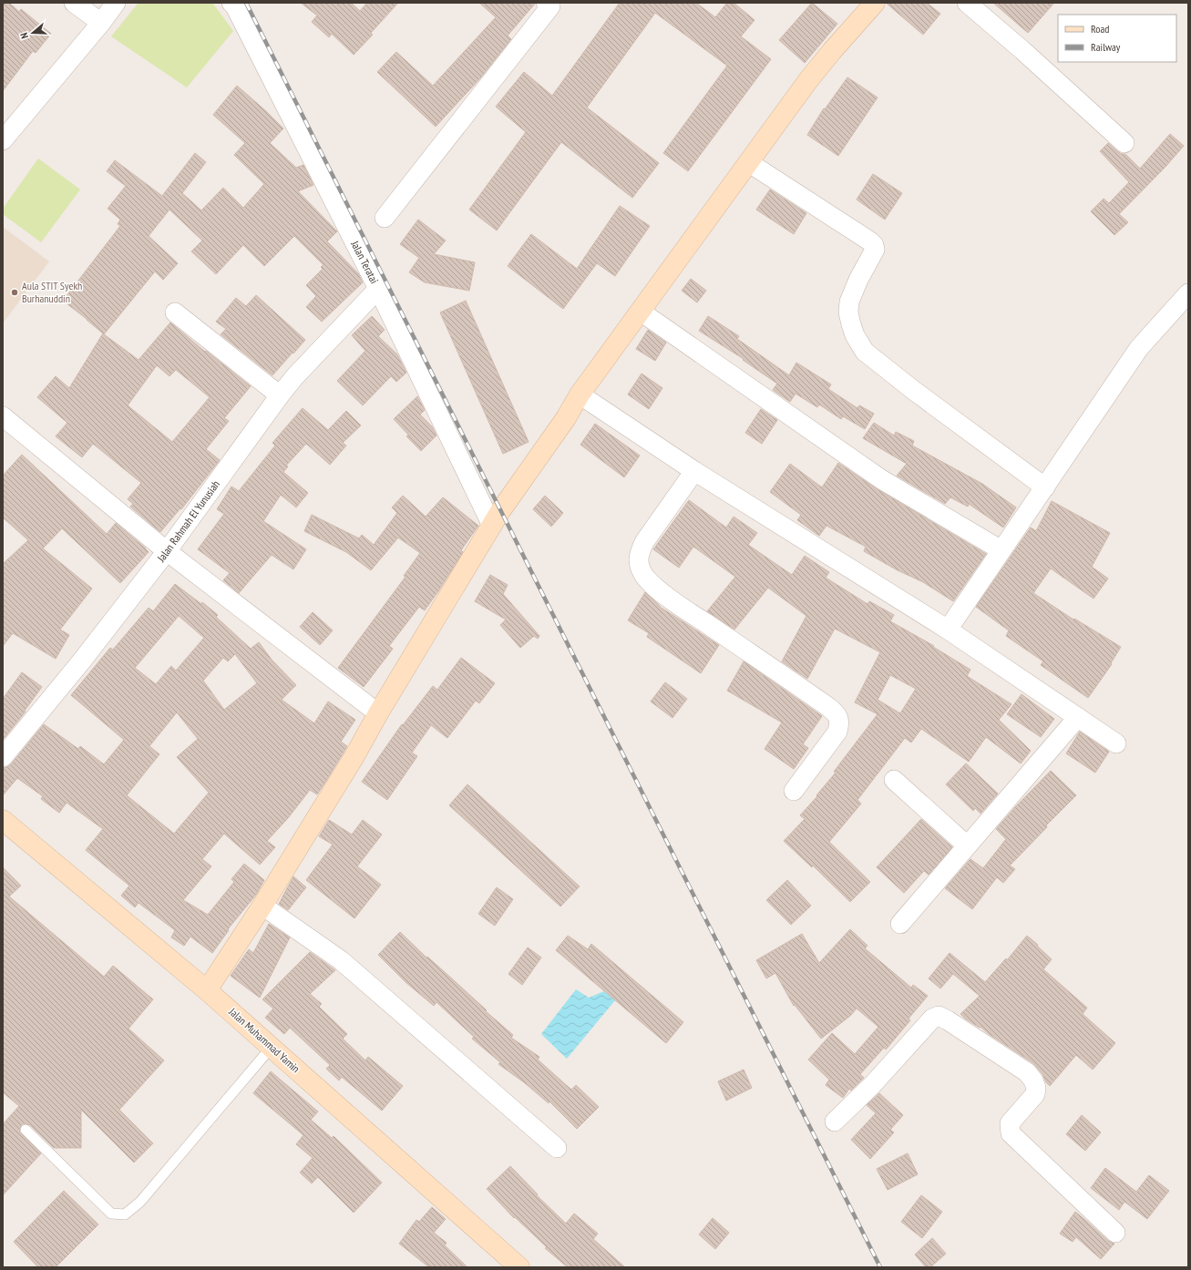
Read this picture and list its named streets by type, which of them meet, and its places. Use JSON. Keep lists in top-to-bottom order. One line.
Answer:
{"streets":{"street":["Jalan Teratai","Jalan Rahmah El Yunusiah","Jalan Muhammad Yamin"]},"crossings":[["Jalan Teratai","Jalan Rahmah El Yunusiah"]],"places":["Aula STIT Syekh Burhanuddin"],"legend":["Road","Railway"],"north":"left"}
